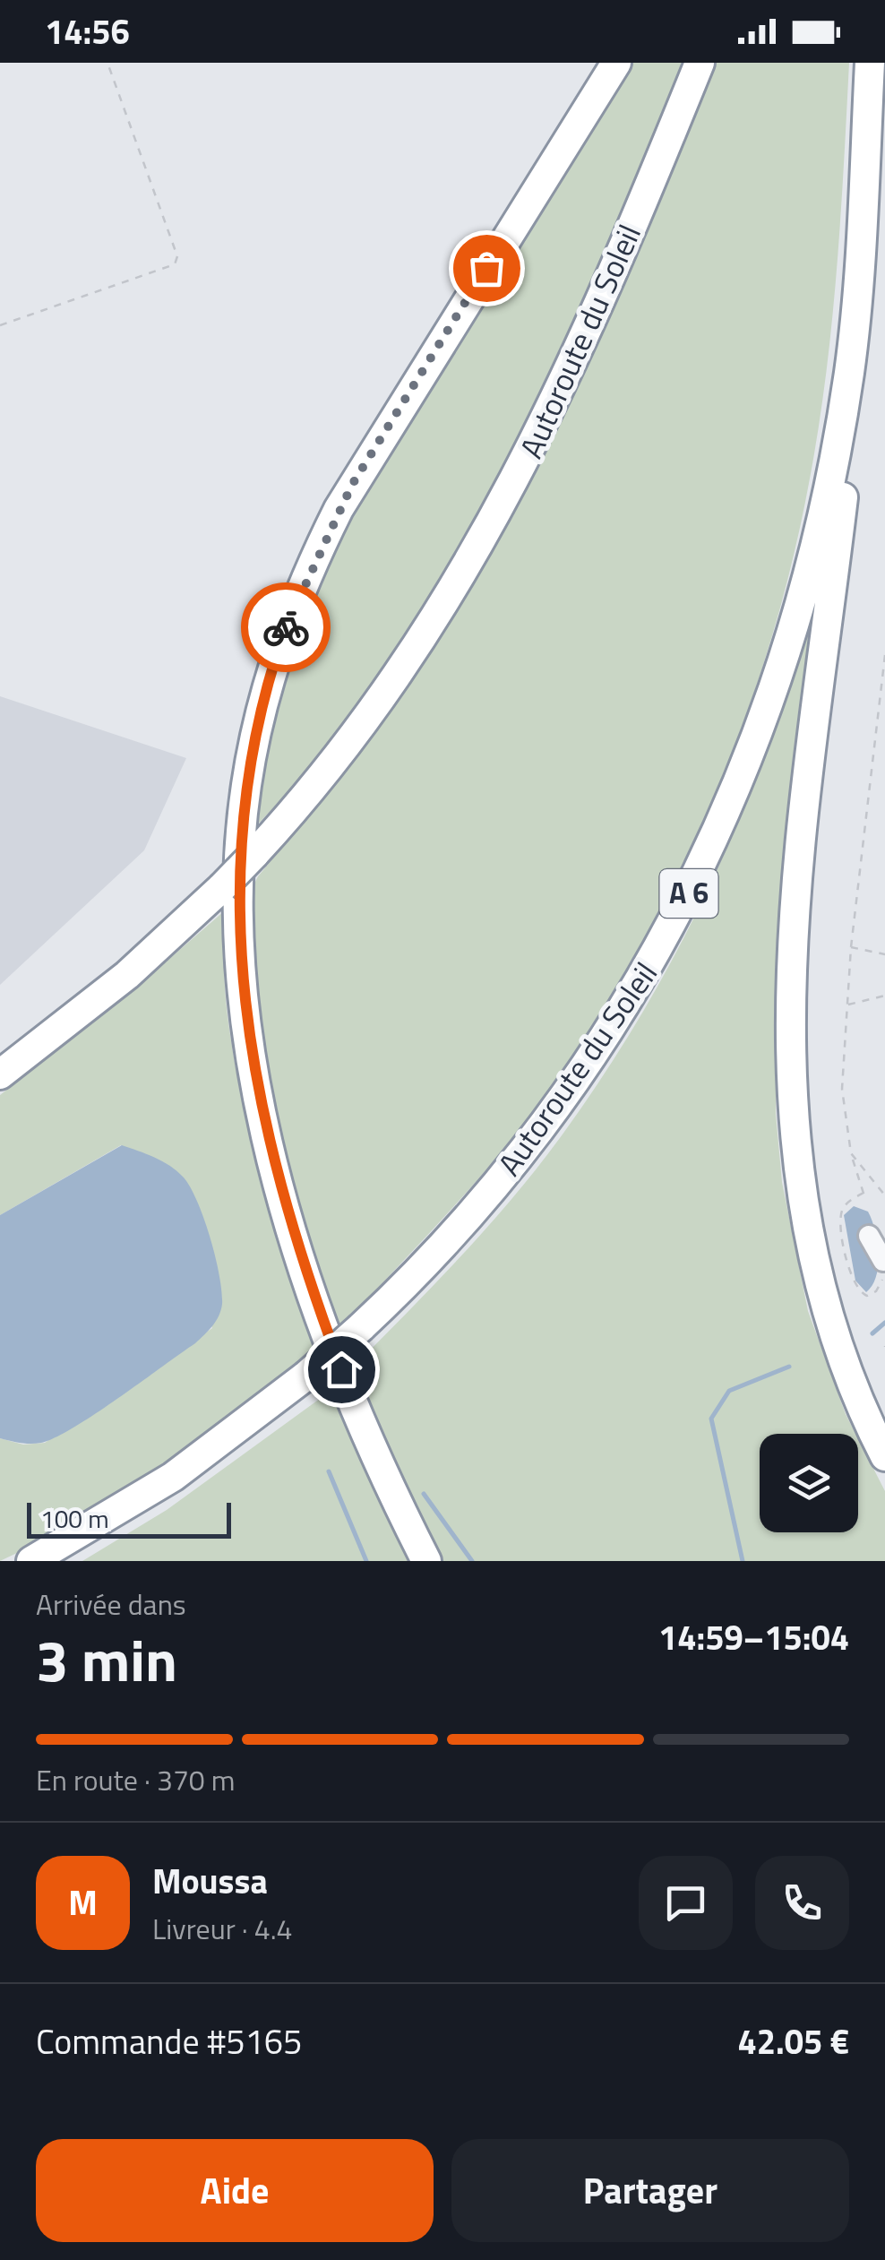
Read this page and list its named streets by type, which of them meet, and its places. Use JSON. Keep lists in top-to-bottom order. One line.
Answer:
{"streets":{"highway":["Autoroute du Soleil","A 6"]},"scale_bar":"100 m","page":{"status":"14:56","scale":"100 m","heading":["3 min","Arrivée dans","14:59–15:04"],"panel":["Moussa","Livreur · 4.4","Commande #5165","42.05 €"],"bar":"En route · 370 m","round":"M","buttons":["Aide","Partager"]}}
